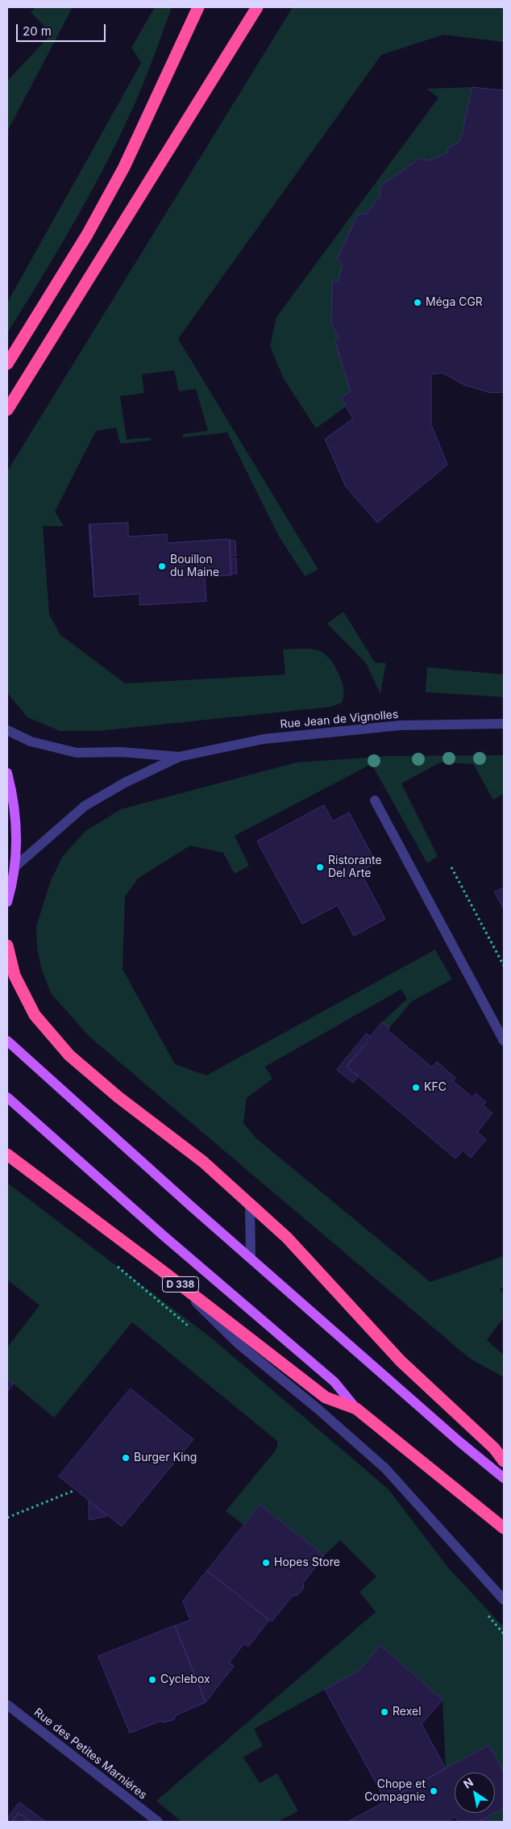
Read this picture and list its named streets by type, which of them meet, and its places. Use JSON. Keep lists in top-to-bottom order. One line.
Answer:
{"streets":{"highway":["D 338"],"street":["Rue Jean de Vignolles","Rue des Petites Marniéres"]},"places":["Méga CGR","Bouillon du Maine","Ristorante Del Arte","KFC","Burger King","Hopes Store","Cyclebox","Rexel","Chope et Compagnie"],"scale_bar":"20 m","north":"top left"}
